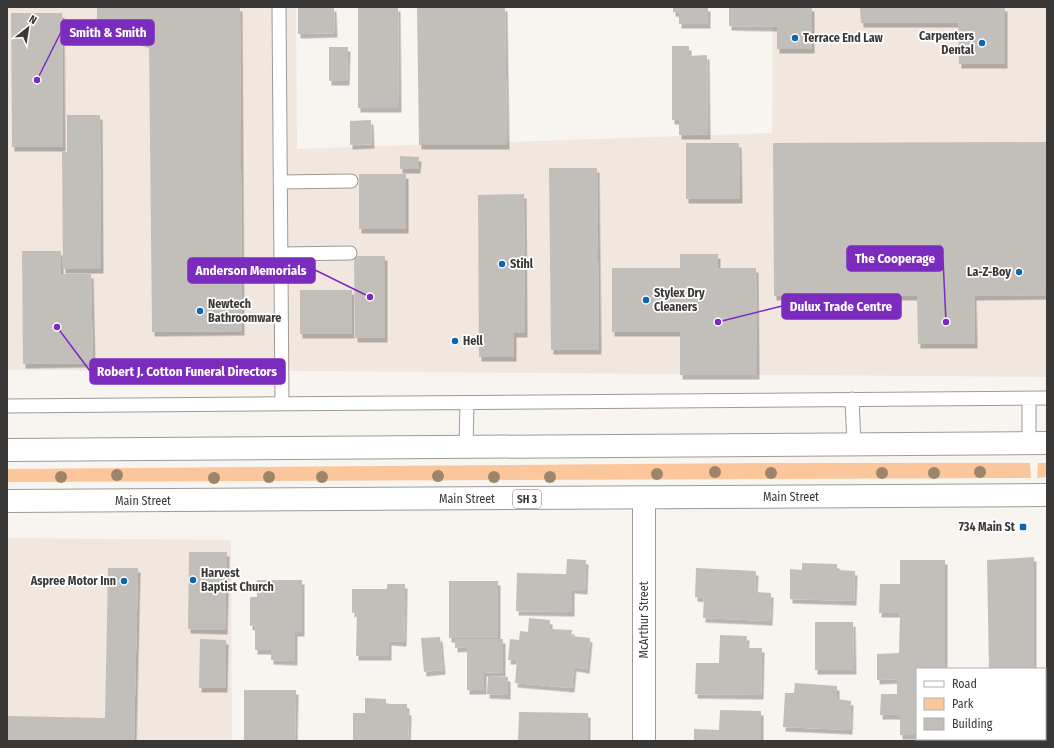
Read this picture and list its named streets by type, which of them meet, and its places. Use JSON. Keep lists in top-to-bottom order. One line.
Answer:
{"streets":{"main road":["Main Street","SH 3","McArthur Street"]},"crossings":[["Main Street","McArthur Street"]],"places":{"other":["Terrace End Law","Carpenters Dental","Smith & Smith","Stihl","La-Z-Boy","Anderson Memorials","Stylex Dry Cleaners","Newtech Bathroomware","Dulux Trade Centre","The Cooperage","Robert J. Cotton Funeral Directors","Hell","Harvest Baptist Church","Aspree Motor Inn"],"transit":["734 Main St"]},"legend":["Road","Park","Building"],"north":"top right"}
